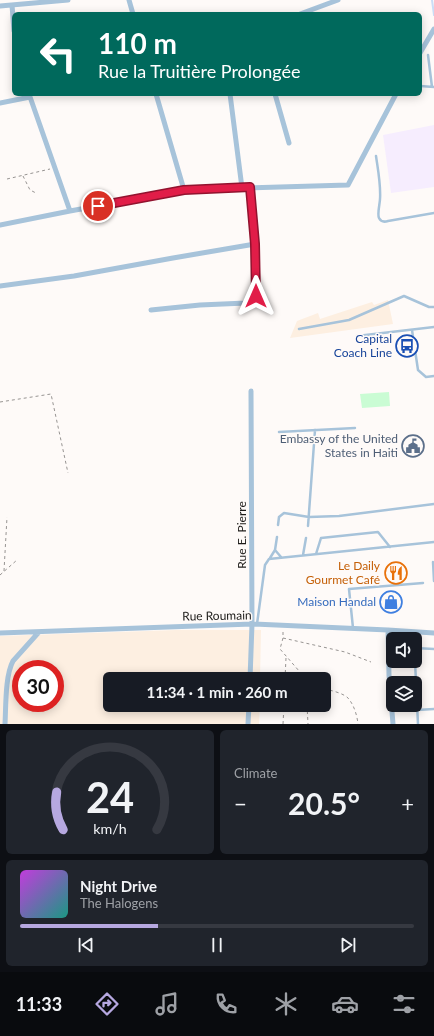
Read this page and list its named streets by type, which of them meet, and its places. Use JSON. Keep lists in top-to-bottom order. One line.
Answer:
{"streets":{"street":["Rue E. Pierre","Rue Roumain"]},"crossings":[["Rue E. Pierre","Rue Roumain"]],"places":{"bus stop":["Capital Coach Line"],"public building":["Embassy of the United States in Haiti"],"restaurant":["Le Daily Gourmet Café"],"shop":["Maison Handal"]},"page":{"turn":["110 m","Rue la Truitière Prolongée"],"limit":"30","trip":"11:34 · 1 min · 260 m","tile":"Climate","heat":["−","20.5°","+"],"song":["Night Drive","The Halogens"],"tabs":"11:33","gauge":["24","km/h"]}}
